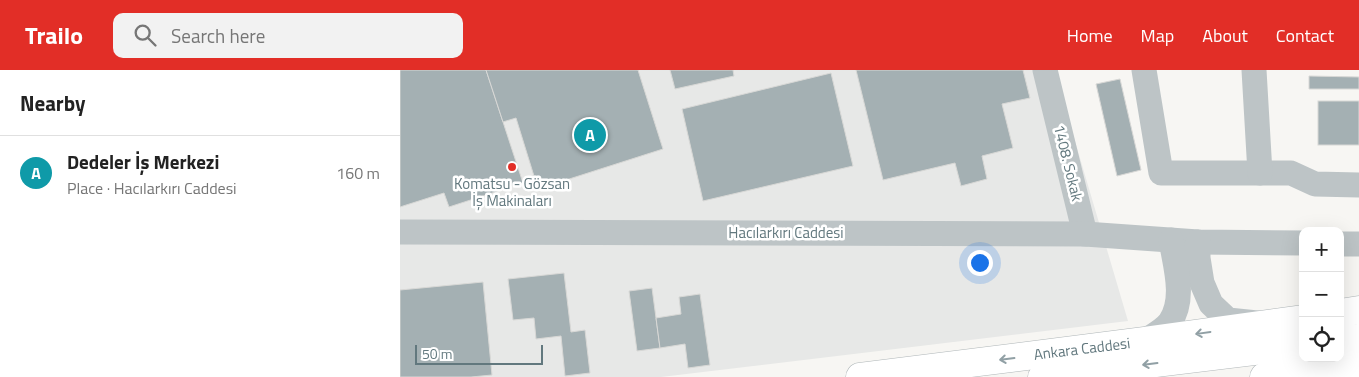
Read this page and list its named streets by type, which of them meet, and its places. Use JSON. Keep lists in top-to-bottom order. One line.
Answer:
{"streets":{"main road":["Ankara Caddesi"],"street":["1408. Sokak","Hacılarkırı Caddesi"]},"crossings":[["1408. Sokak","Hacılarkırı Caddesi"]],"one_way":["Ankara Caddesi"],"places":["Komatsu - Gözsan İş Makinaları"],"scale_bar":"50 m","page":{"header":"Trailo","search":"Search here","nav":["Home","Map","About","Contact"],"heading":"Nearby","pins":"A","list":[{"mark":"A","name":"Dedeler İş Merkezi","note":"Place · Hacılarkırı Caddesi","value":"160 m"}],"map_buttons":["+","−"],"scale":"50 m"}}
